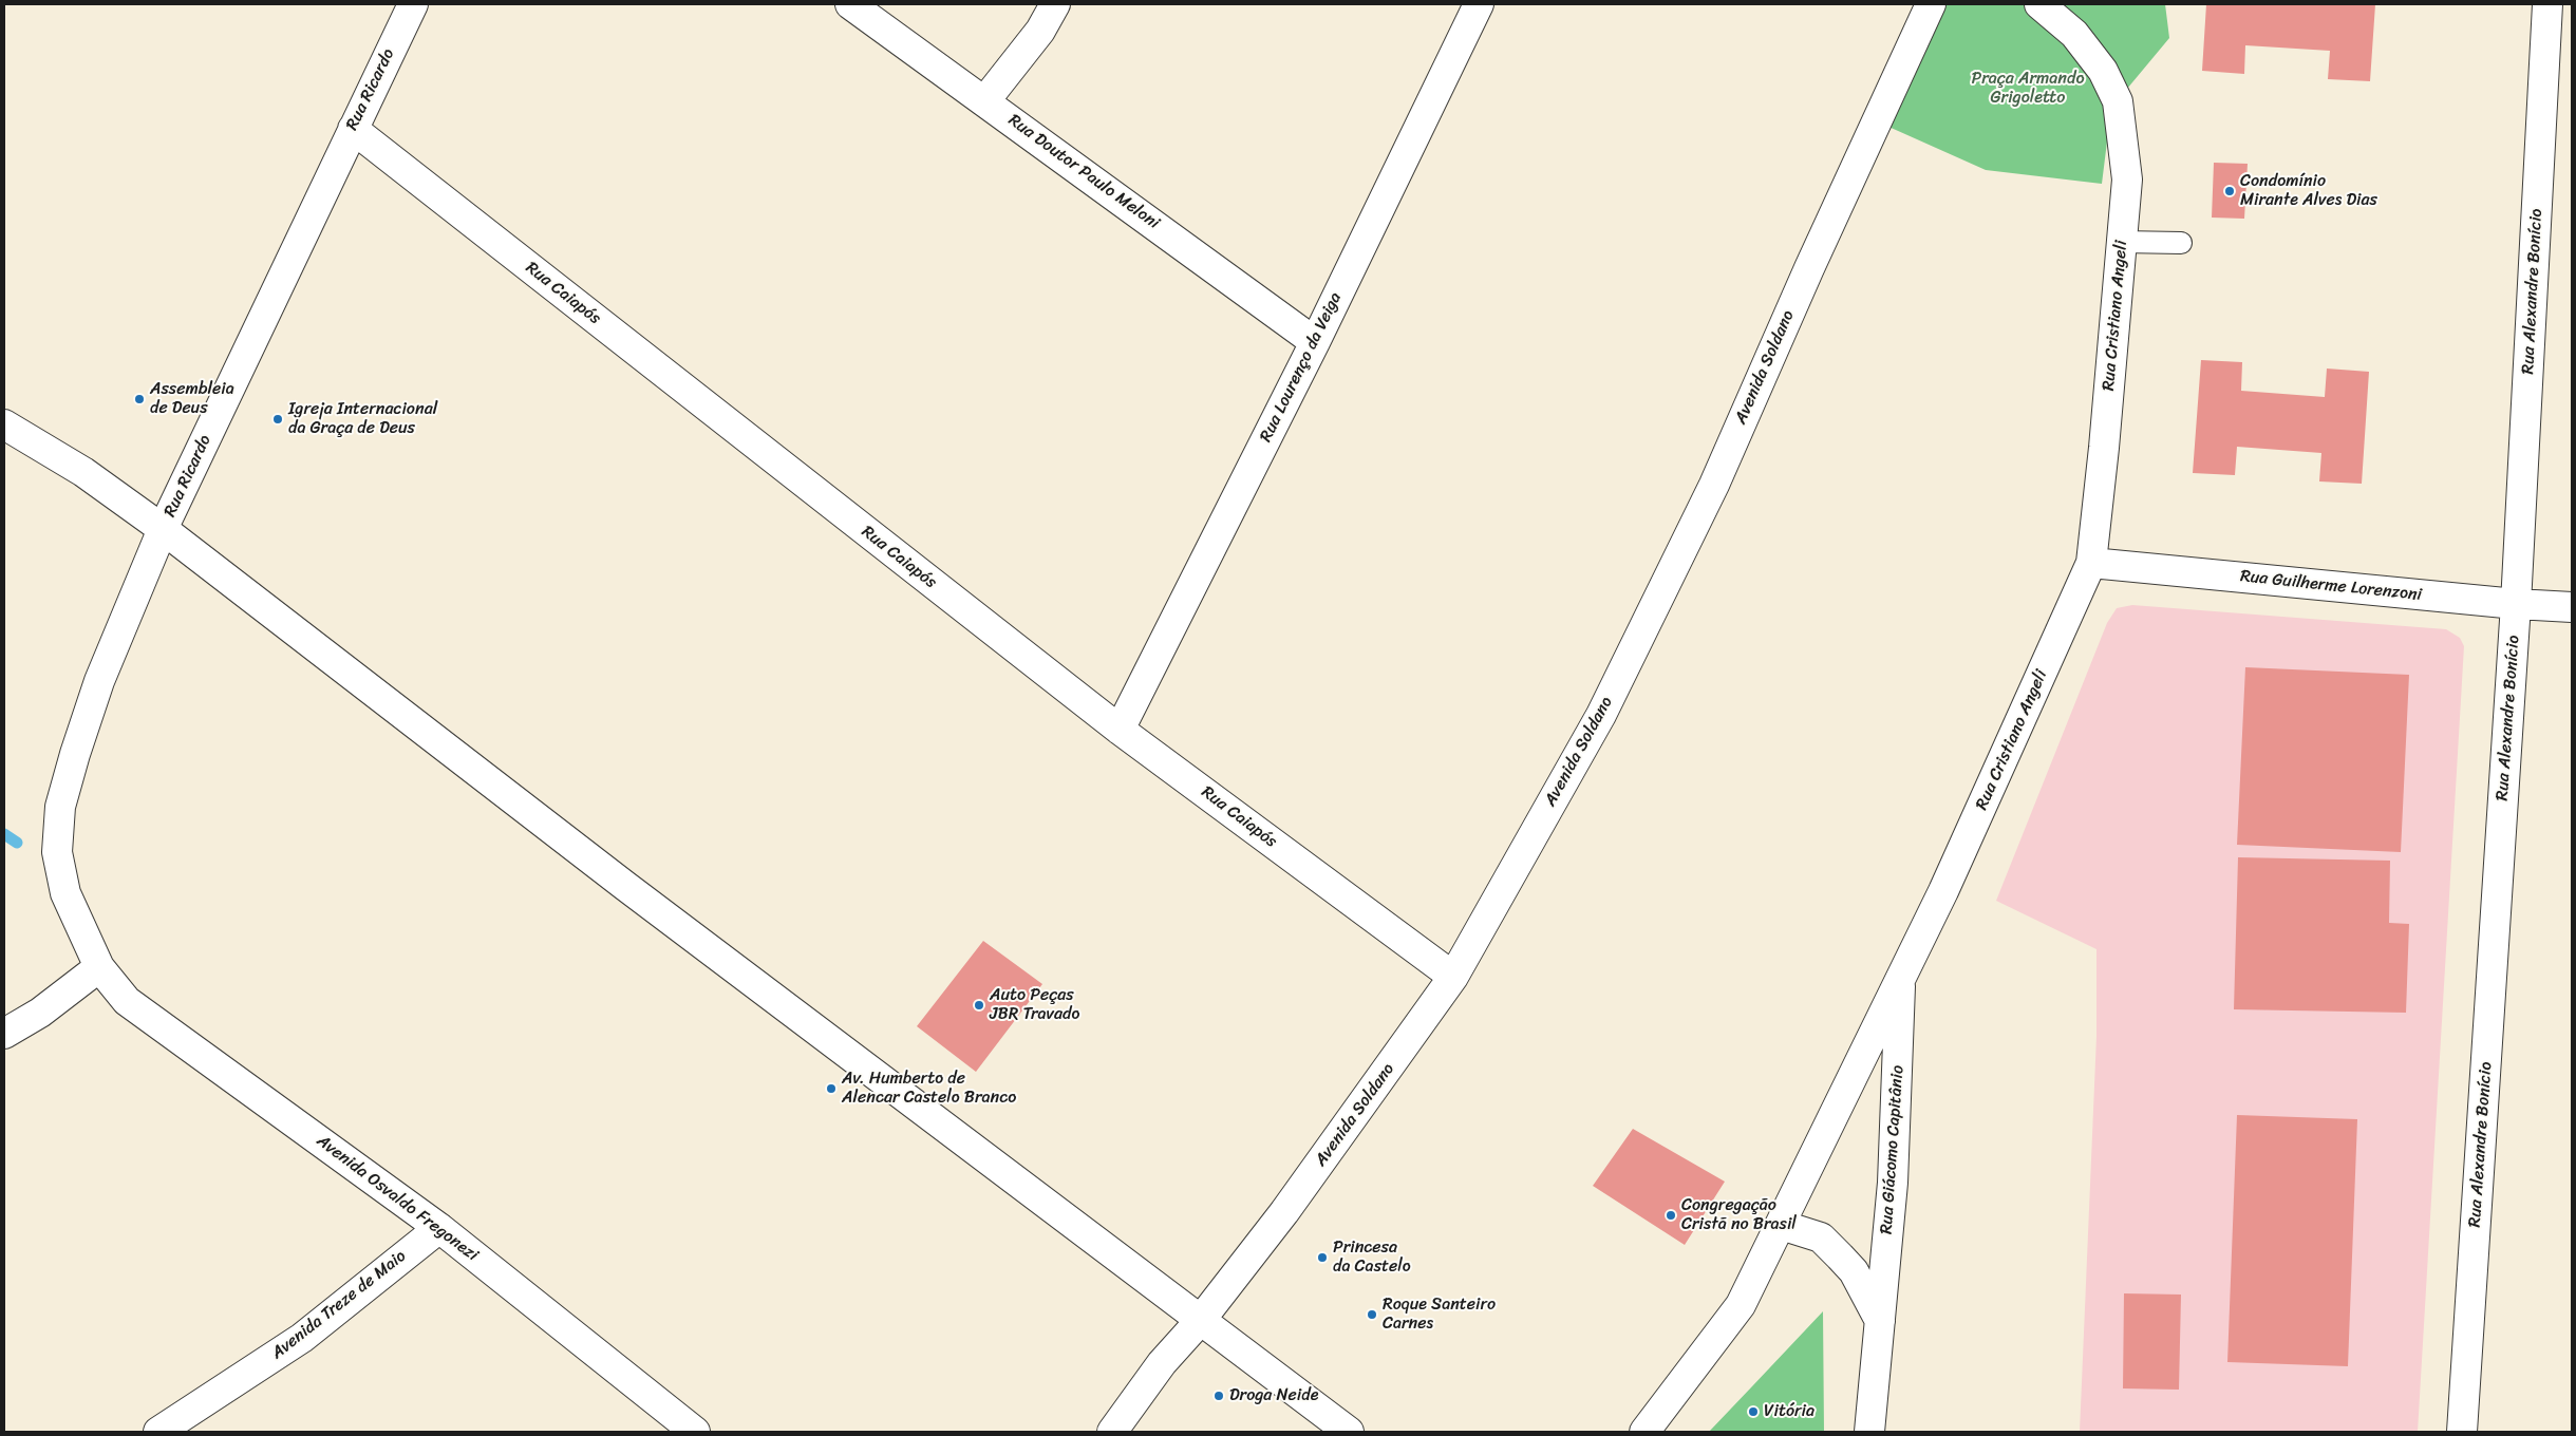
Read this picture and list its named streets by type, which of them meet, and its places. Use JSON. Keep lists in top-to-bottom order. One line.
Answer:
{"streets":{"street":["Rua Ricardo","Rua Doutor Paulo Meloni","Rua Alexandre Bonício","Rua Caiapós","Rua Cristiano Angeli","Rua Lourenço da Veiga","Avenida Soldano","Rua Guilherme Lorenzoni","Rua Giácomo Capitânio","Avenida Osvaldo Fregonezi","Avenida Treze de Maio"]},"crossings":[["Rua Ricardo","Rua Caiapós"],["Rua Ricardo","Avenida Osvaldo Fregonezi"],["Rua Doutor Paulo Meloni","Rua Lourenço da Veiga"],["Rua Alexandre Bonício","Rua Guilherme Lorenzoni"],["Rua Caiapós","Rua Lourenço da Veiga"],["Rua Caiapós","Avenida Soldano"],["Rua Cristiano Angeli","Rua Guilherme Lorenzoni"],["Rua Cristiano Angeli","Rua Giácomo Capitânio"],["Avenida Osvaldo Fregonezi","Avenida Treze de Maio"]],"parks":["Praça Armando Grigoletto"],"places":["Condomínio Mirante Alves Dias","Assembleia de Deus","Igreja Internacional da Graça de Deus","Auto Peças JBR Travado","Av. Humberto de Alencar Castelo Branco","Congregação Cristã no Brasil","Princesa da Castelo","Roque Santeiro Carnes","Droga Neide","Vitória"]}
